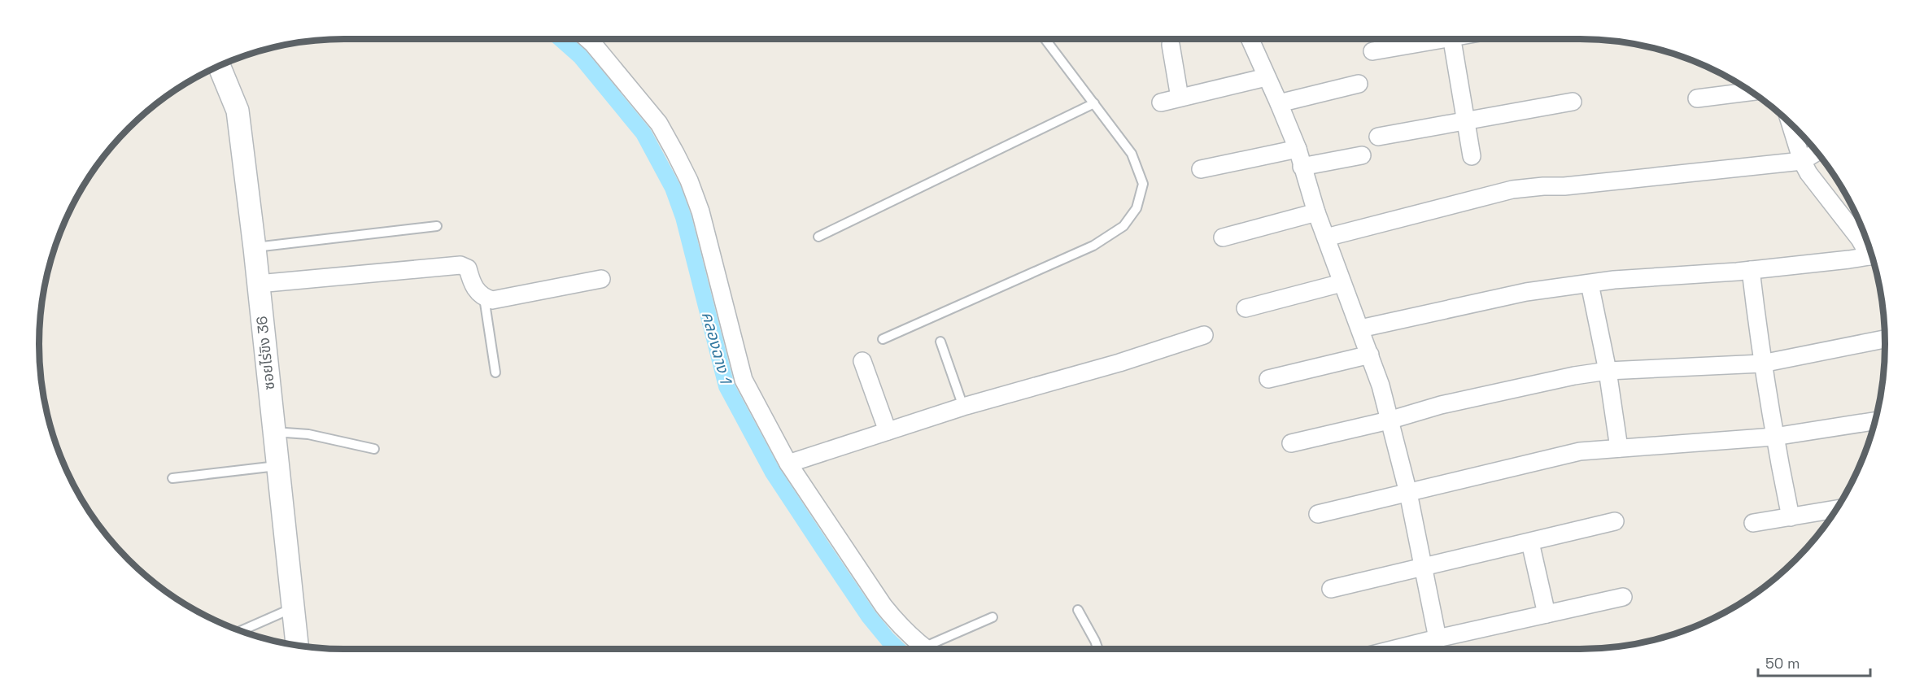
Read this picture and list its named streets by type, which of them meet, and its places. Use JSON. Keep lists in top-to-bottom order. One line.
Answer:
{"streets":{"street":["ซอยไร่ขิง 36"]},"water":["คลองฉาง 1"],"scale_bar":"50 m"}
